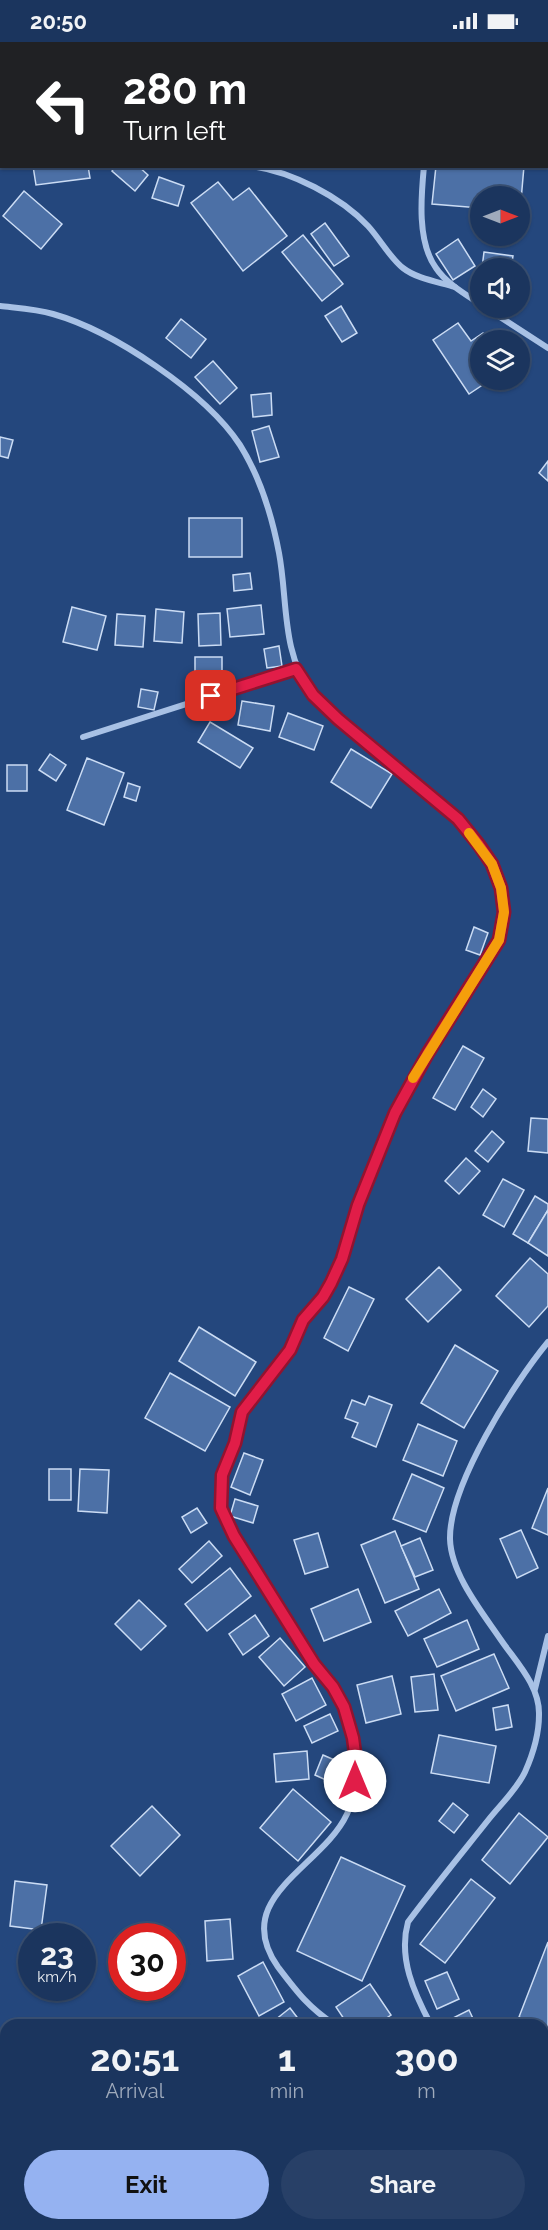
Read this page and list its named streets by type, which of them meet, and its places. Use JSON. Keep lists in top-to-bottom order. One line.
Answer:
{"north":"right","page":{"status":"20:50","turn":["280 m","Turn left"],"speed":"23 km/h","limit":"30","eta":["20:51","Arrival","1","min","300","m"],"buttons":["Exit","Share"]}}
